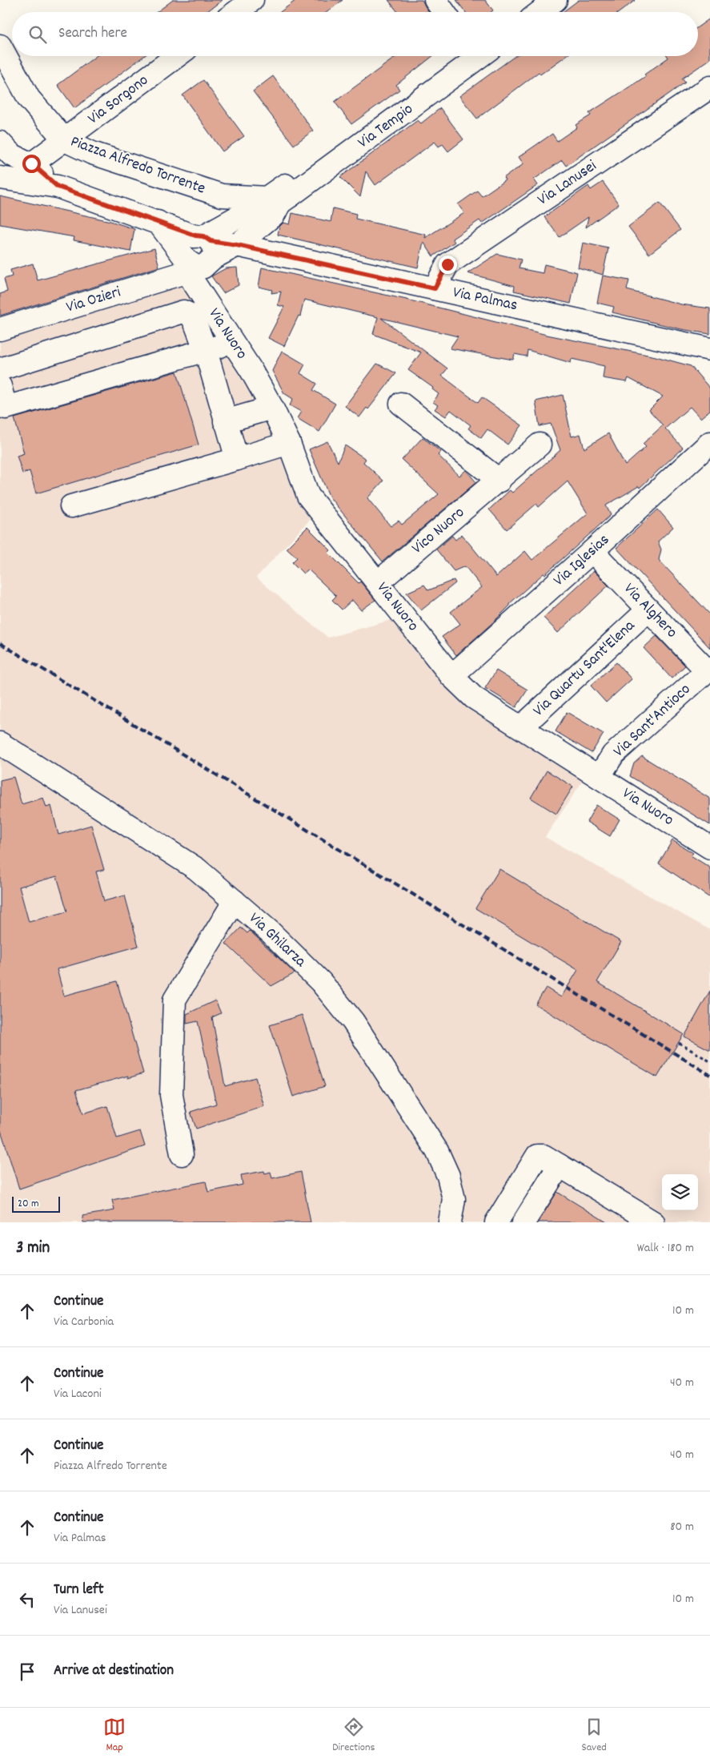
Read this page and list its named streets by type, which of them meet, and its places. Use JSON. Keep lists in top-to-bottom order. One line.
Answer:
{"streets":{"street":["Via Sorgono","Via Tempio","Piazza Alfredo Torrente","Via Lanusei","Via Palmas","Via Ozieri","Via Nuoro","Vico Nuoro","Via Iglesias","Via Alghero","Via Quartu Sant'Elena","Via Sant'Antioco","Via Ghilarza"]},"crossings":[["Via Sorgono","Piazza Alfredo Torrente"],["Via Tempio","Piazza Alfredo Torrente"],["Via Tempio","Via Palmas"],["Via Tempio","Via Ozieri"],["Via Tempio","Via Nuoro"],["Via Lanusei","Via Palmas"],["Via Ozieri","Via Nuoro"],["Via Nuoro","Vico Nuoro"],["Via Nuoro","Via Iglesias"],["Via Nuoro","Via Quartu Sant'Elena"],["Via Nuoro","Via Sant'Antioco"],["Via Iglesias","Via Alghero"],["Via Alghero","Via Quartu Sant'Elena"],["Via Alghero","Via Sant'Antioco"]],"scale_bar":"20 m","page":{"search":"Search here","scale":"20 m","heading":["3 min","Walk · 180 m"],"list":[["Continue","Via Carbonia","10 m"],["Continue","Via Laconi","40 m"],["Continue","Piazza Alfredo Torrente","40 m"],["Continue","Via Palmas","80 m"],["Turn left","Via Lanusei","10 m"],"Arrive at destination"],"nav":["Map","Directions","Saved"]}}
